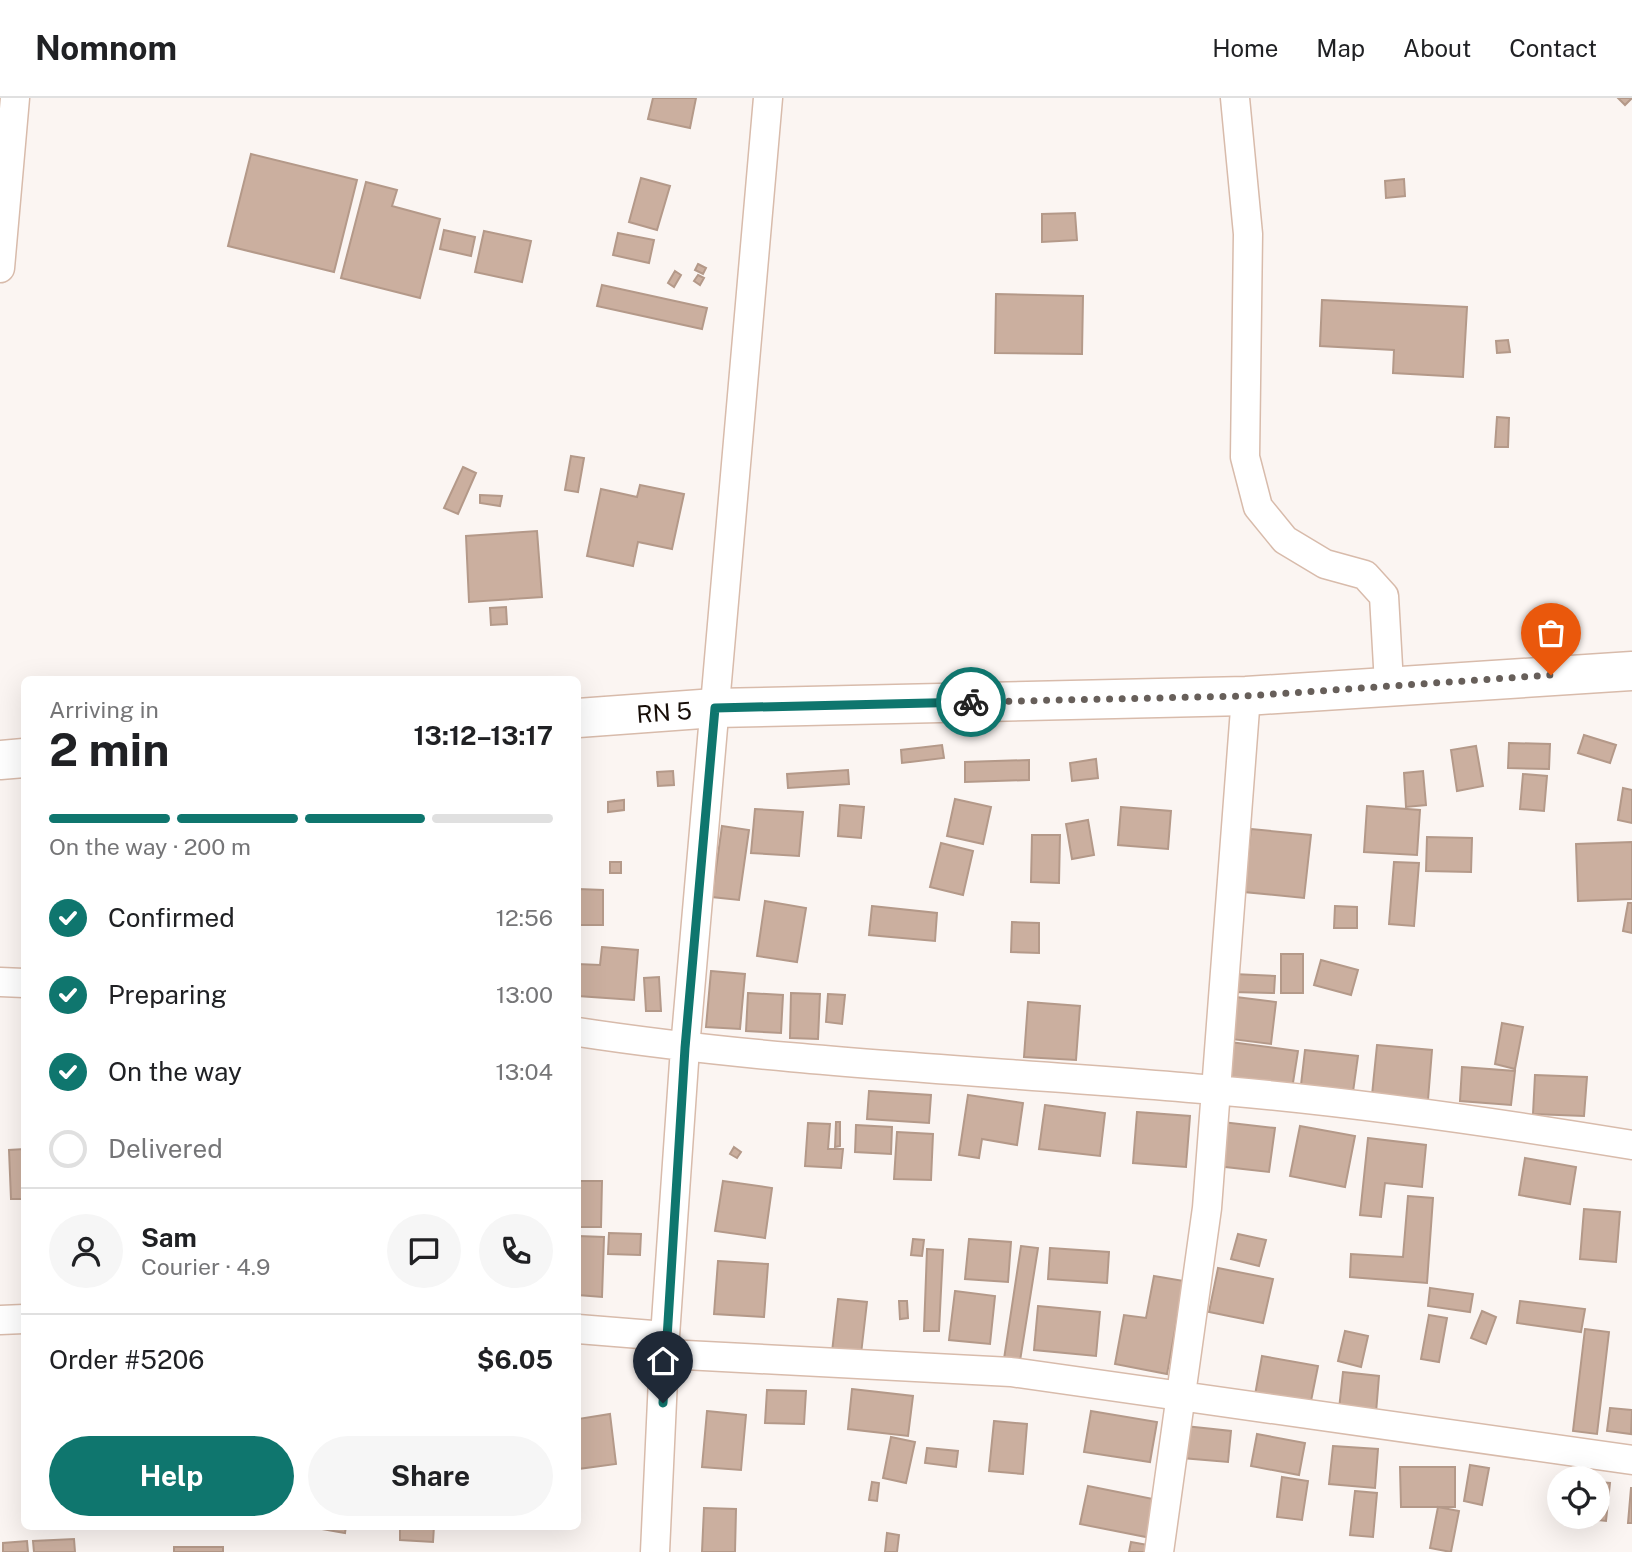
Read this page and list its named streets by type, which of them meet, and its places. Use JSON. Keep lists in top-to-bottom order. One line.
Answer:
{"streets":{"main road":["RN 5"]},"page":{"header":"Nomnom","nav":["Home","Map","About","Contact"],"heading":["2 min","Arriving in","13:12–13:17"],"panel":["Sam","Courier · 4.9","Order #5206","$6.05"],"bar":"On the way · 200 m","list":[["Confirmed","12:56"],["Preparing","13:00"],["On the way","13:04"],"Delivered"],"buttons":["Help","Share"]}}
